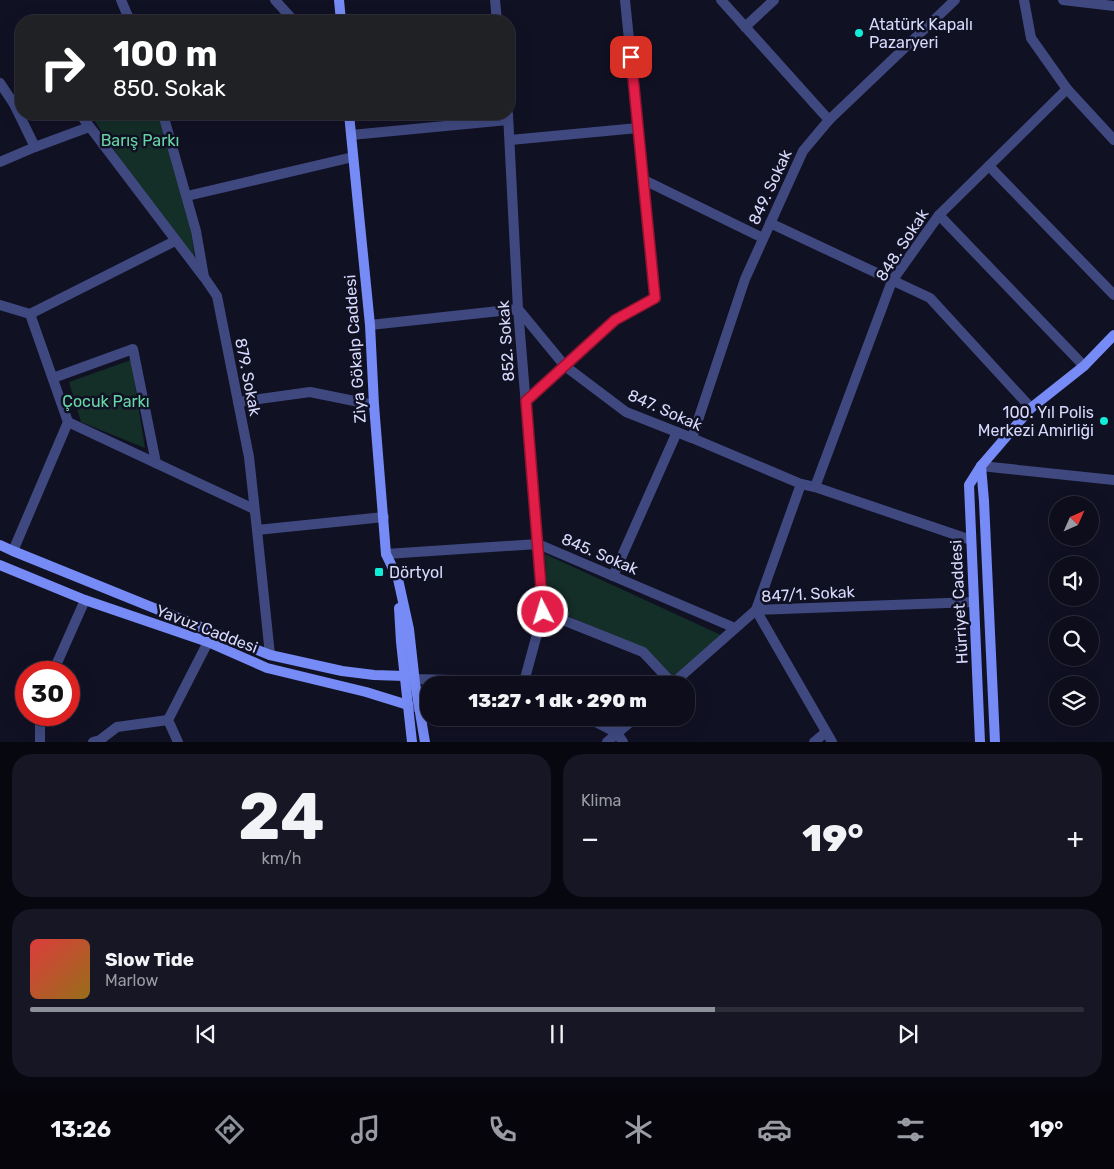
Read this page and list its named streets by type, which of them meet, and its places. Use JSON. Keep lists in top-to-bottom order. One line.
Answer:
{"streets":{"main road":["Ziya Gökalp Caddesi","Hürriyet Caddesi","Yavuz Caddesi"],"street":["849. Sokak","848. Sokak","852. Sokak","879. Sokak","847. Sokak","845. Sokak","847/1. Sokak"]},"crossings":[["849. Sokak","847. Sokak"],["848. Sokak","847. Sokak"],["852. Sokak","847. Sokak"],["852. Sokak","845. Sokak"],["Ziya Gökalp Caddesi","845. Sokak"],["Ziya Gökalp Caddesi","Yavuz Caddesi"],["879. Sokak","Yavuz Caddesi"],["847. Sokak","Hürriyet Caddesi"],["845. Sokak","847/1. Sokak"],["847/1. Sokak","Hürriyet Caddesi"]],"parks":["Barış Parkı","Çocuk Parkı"],"places":{"other":["Atatürk Kapalı Pazaryeri","100. Yıl Polis Merkezi Amirliği"],"transit":["Dörtyol"]},"north":"top right","page":{"turn":["100 m","850. Sokak"],"limit":"30","trip":"13:27 · 1 dk · 290 m","tile":[["24","km/h"],"Klima"],"heat":["−","19°","+"],"song":["Slow Tide","Marlow"],"tabs":["13:26","19°"]}}
